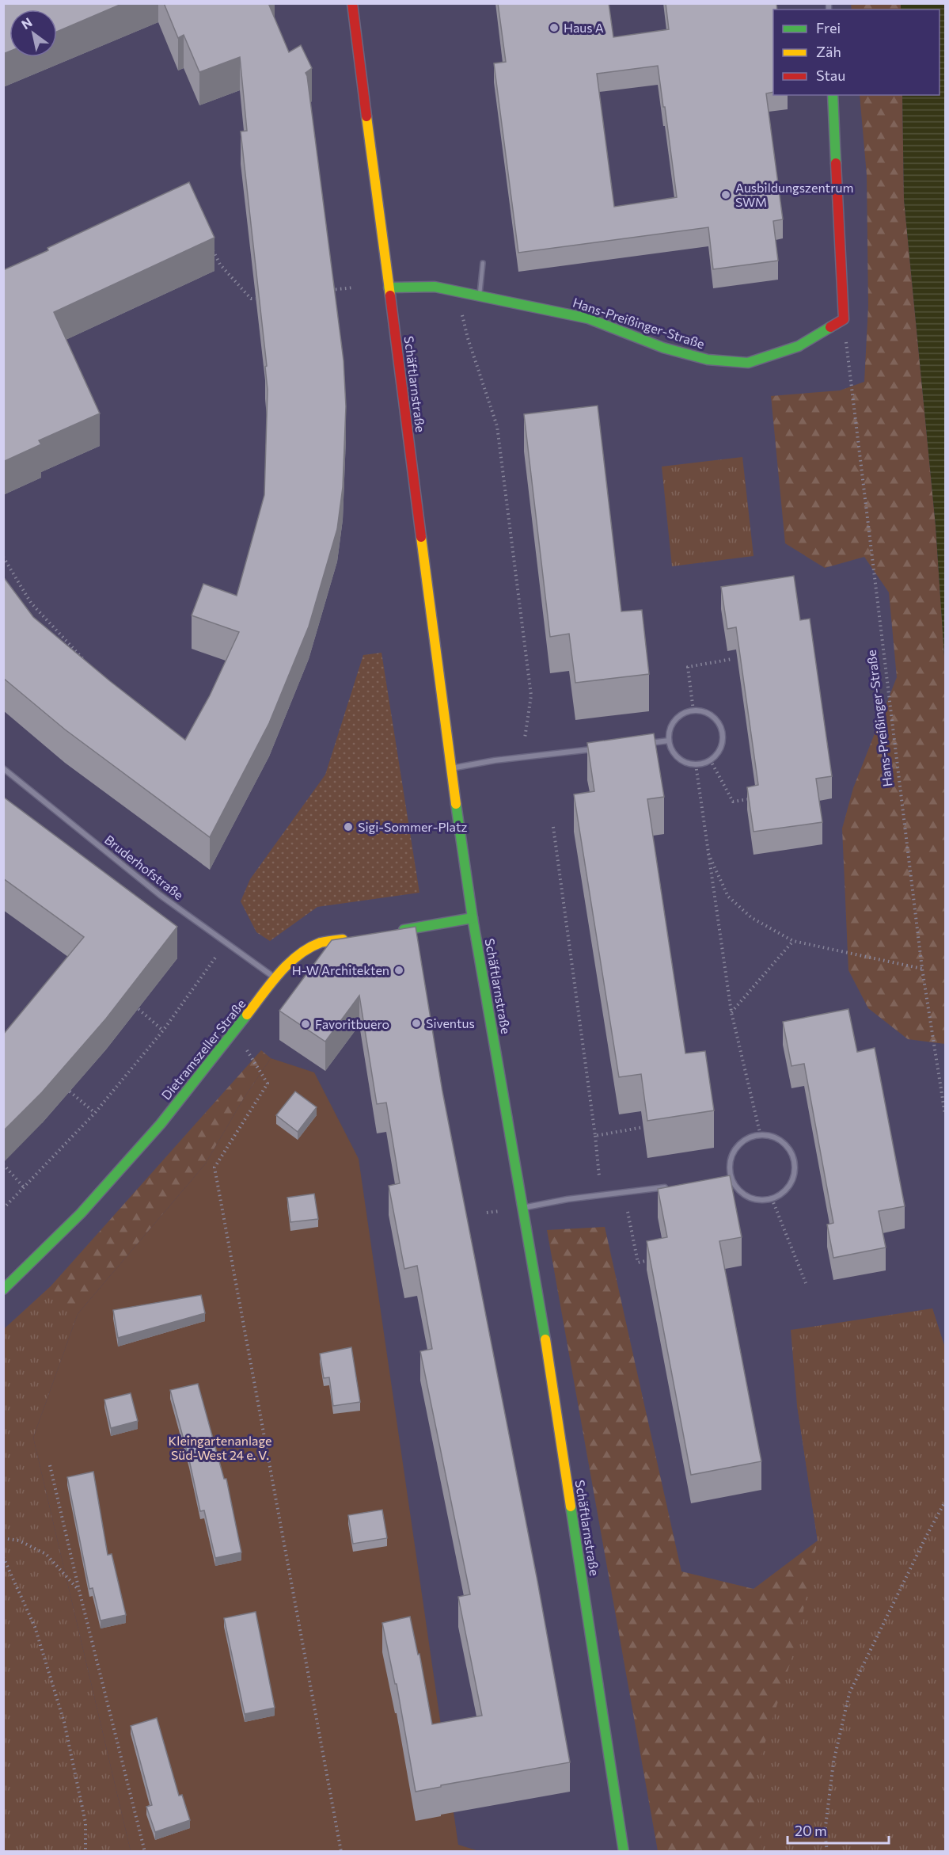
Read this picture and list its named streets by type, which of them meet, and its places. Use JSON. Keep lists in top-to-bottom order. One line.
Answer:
{"streets":{"street":["Hans-Preißinger-Straße","Schäftlarnstraße","Bruderhofstraße","Dietramszeller Straße"]},"crossings":[["Hans-Preißinger-Straße","Schäftlarnstraße"],["Bruderhofstraße","Dietramszeller Straße"]],"parks":["Kleingartenanlage Süd-West 24 e. V."],"places":["Haus A","Ausbildungszentrum SWM","Sigi-Sommer-Platz","H-W Architekten","Siventus","Favoritbuero"],"legend":["Frei","Zäh","Stau"],"scale_bar":"20 m","north":"top left"}
